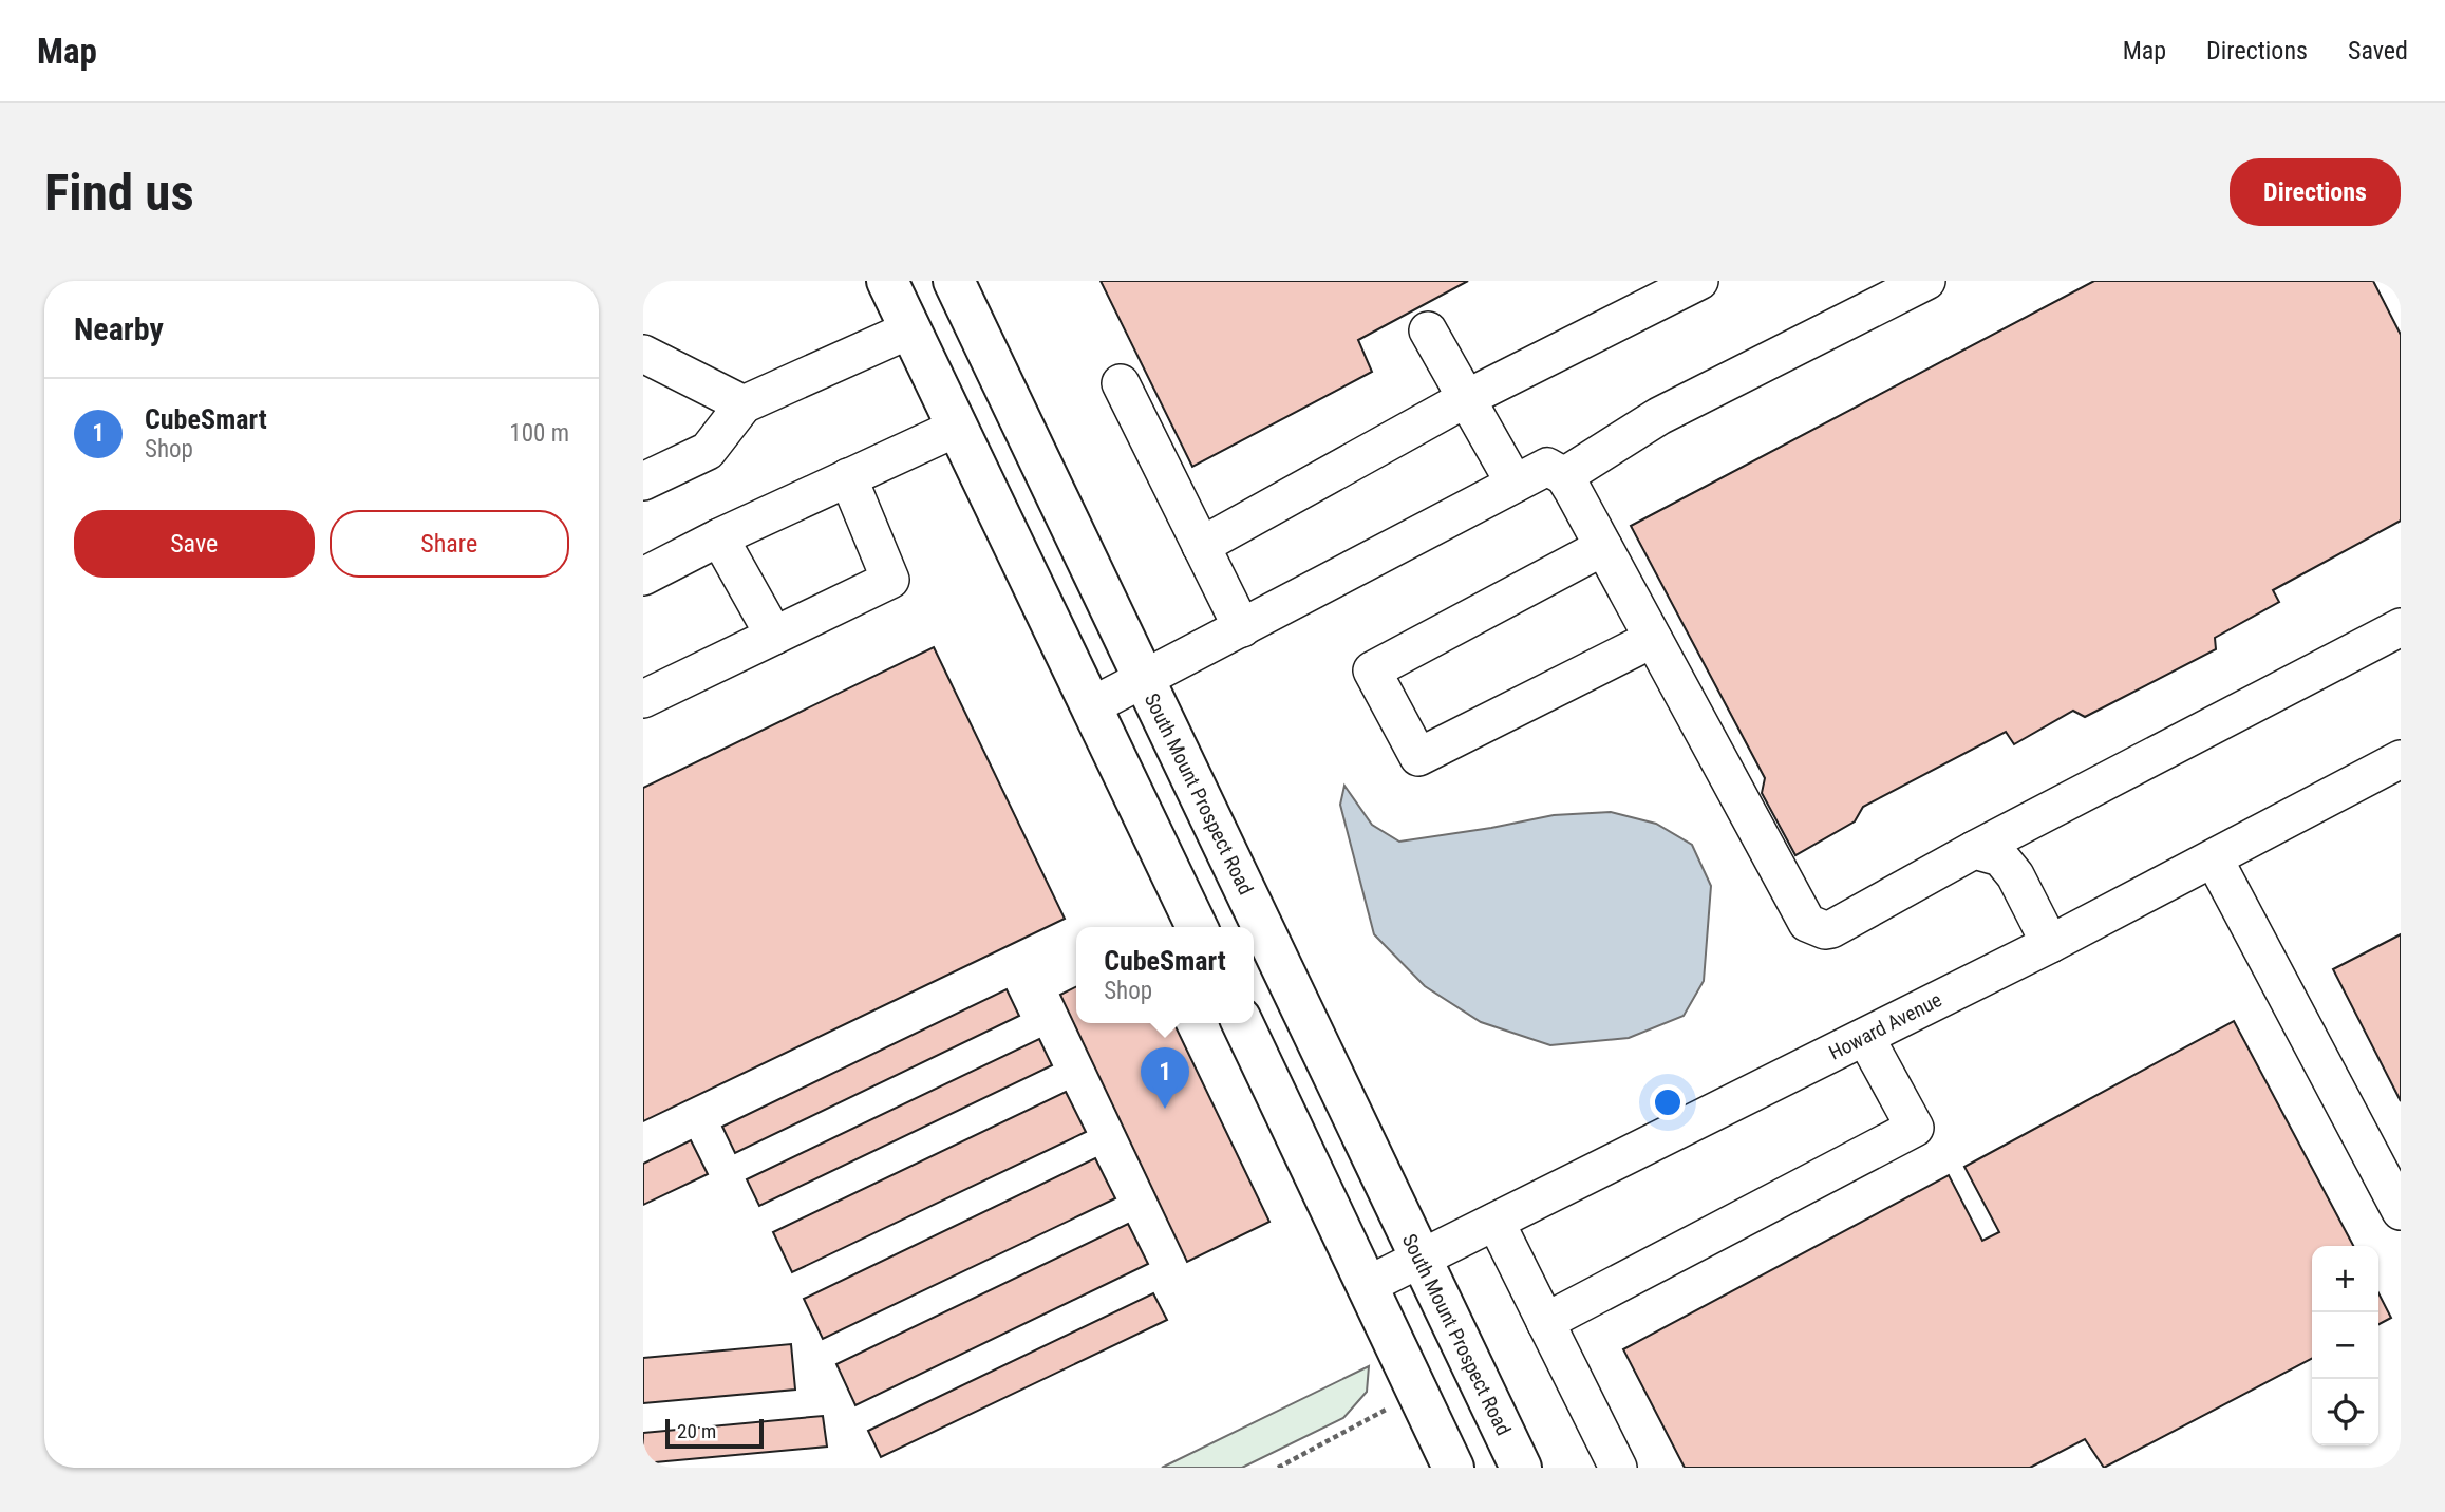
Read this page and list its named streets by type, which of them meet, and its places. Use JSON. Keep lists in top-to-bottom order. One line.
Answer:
{"streets":{"main road":["South Mount Prospect Road"],"street":["Howard Avenue"]},"crossings":[["South Mount Prospect Road","Howard Avenue"]],"scale_bar":"20 m","page":{"header":"Map","nav":["Map","Directions","Saved"],"buttons":["Directions",["Save","Share"]],"title":"Find us","heading":"Nearby","list":[{"mark":"1","name":"CubeSmart","note":"Shop","value":"100 m"}],"popup":["CubeSmart","Shop"],"pins":"1","map_buttons":["+","−"],"scale":"20 m"}}
